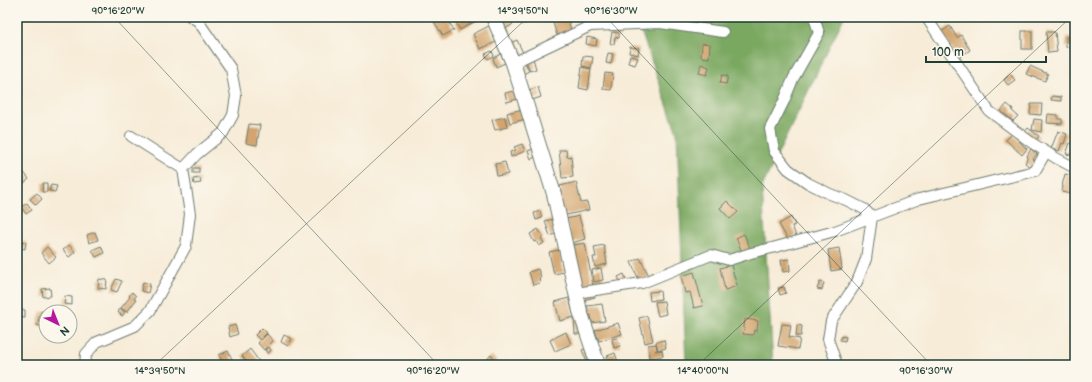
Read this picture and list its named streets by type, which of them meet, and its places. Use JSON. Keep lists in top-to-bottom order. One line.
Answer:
{"scale_bar":"100 m","north":"bottom right","coordinates":["90°16'20\"W","14°39'50\"N","90°16'30\"W","14°40'00\"N"]}
